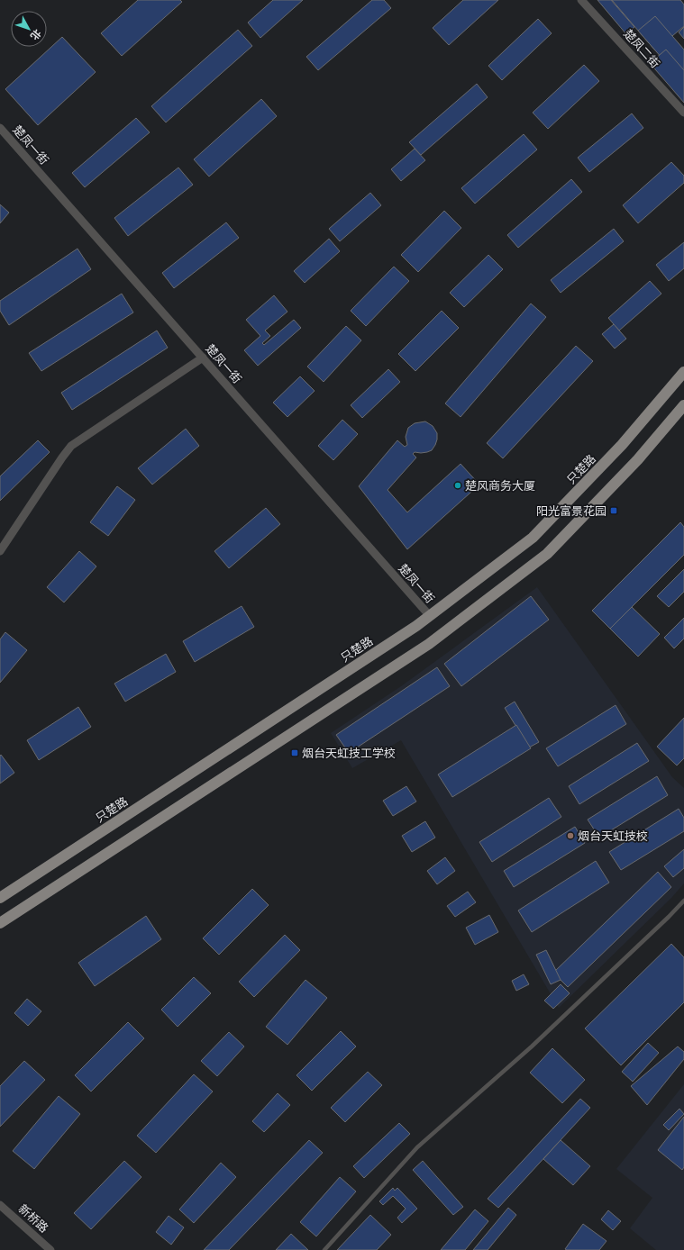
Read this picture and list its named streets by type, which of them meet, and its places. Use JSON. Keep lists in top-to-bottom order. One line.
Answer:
{"streets":{"main road":["只楚路"],"street":["楚凤二街","楚凤一街","新桥路"]},"crossings":[["楚凤一街","只楚路"]],"places":{"other":["楚风商务大厦","烟台天虹技校"],"transit":["阳光富景花园","烟台天虹技工学校"]},"north":"bottom right"}
